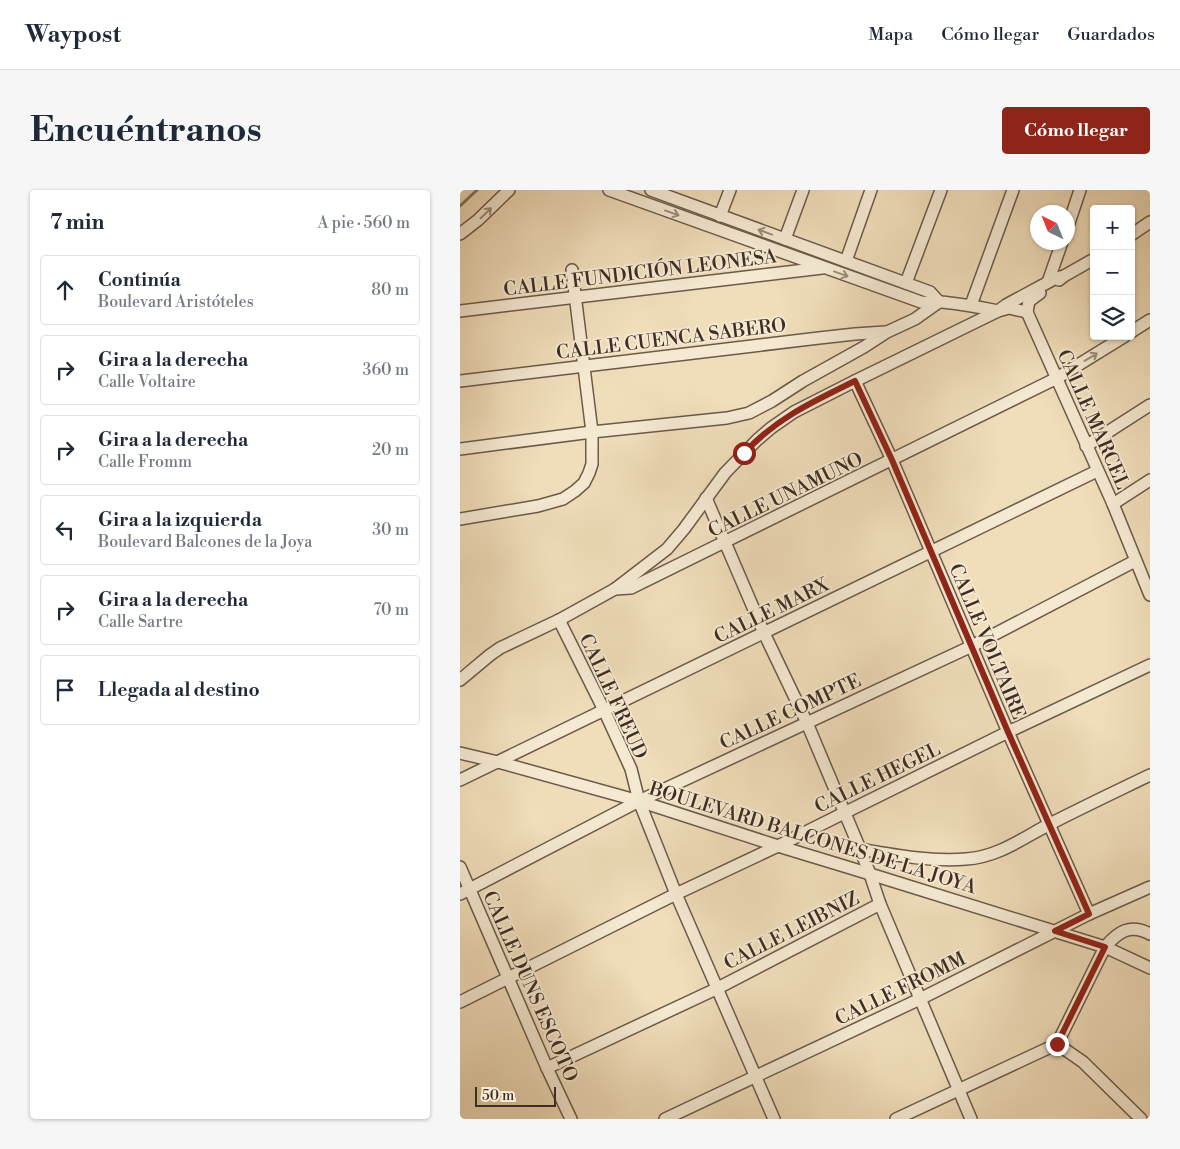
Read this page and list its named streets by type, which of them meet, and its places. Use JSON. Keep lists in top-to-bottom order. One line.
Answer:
{"streets":{"street":["CALLE FUNDICIÓN LEONESA","CALLE CUENCA SABERO","CALLE MARCEL","CALLE UNAMUNO","CALLE MARX","CALLE VOLTAIRE","CALLE FREUD","CALLE COMPTE","CALLE HEGEL","BOULEVARD BALCONES DE LA JOYA","CALLE LEIBNIZ","CALLE DUNS ESCOTO","CALLE FROMM"]},"crossings":[["CALLE MARCEL","CALLE UNAMUNO"],["CALLE MARCEL","CALLE MARX"],["CALLE MARCEL","CALLE COMPTE"],["CALLE UNAMUNO","CALLE VOLTAIRE"],["CALLE UNAMUNO","CALLE LEIBNIZ"],["CALLE MARX","CALLE VOLTAIRE"],["CALLE MARX","CALLE FREUD"],["CALLE MARX","BOULEVARD BALCONES DE LA JOYA"],["CALLE MARX","CALLE LEIBNIZ"],["CALLE VOLTAIRE","CALLE COMPTE"],["CALLE VOLTAIRE","CALLE HEGEL"],["CALLE VOLTAIRE","CALLE FROMM"],["CALLE FREUD","CALLE COMPTE"],["CALLE FREUD","CALLE HEGEL"],["CALLE FREUD","BOULEVARD BALCONES DE LA JOYA"],["CALLE FREUD","CALLE LEIBNIZ"],["CALLE FREUD","CALLE FROMM"],["CALLE COMPTE","BOULEVARD BALCONES DE LA JOYA"],["CALLE COMPTE","CALLE LEIBNIZ"],["CALLE COMPTE","CALLE DUNS ESCOTO"],["CALLE HEGEL","BOULEVARD BALCONES DE LA JOYA"],["CALLE HEGEL","CALLE LEIBNIZ"],["CALLE HEGEL","CALLE DUNS ESCOTO"],["BOULEVARD BALCONES DE LA JOYA","CALLE LEIBNIZ"],["BOULEVARD BALCONES DE LA JOYA","CALLE FROMM"],["CALLE LEIBNIZ","CALLE DUNS ESCOTO"]],"scale_bar":"50 m","north":"top left","page":{"header":"Waypost","nav":["Mapa","Cómo llegar","Guardados"],"buttons":"Cómo llegar","title":"Encuéntranos","heading":["7 min","A pie · 560 m"],"map_buttons":["+","−"],"list":[["Continúa","Boulevard Aristóteles","80 m"],["Gira a la derecha","Calle Voltaire","360 m"],["Gira a la derecha","Calle Fromm","20 m"],["Gira a la izquierda","Boulevard Balcones de la Joya","30 m"],["Gira a la derecha","Calle Sartre","70 m"],"Llegada al destino"],"scale":"50 m"}}
